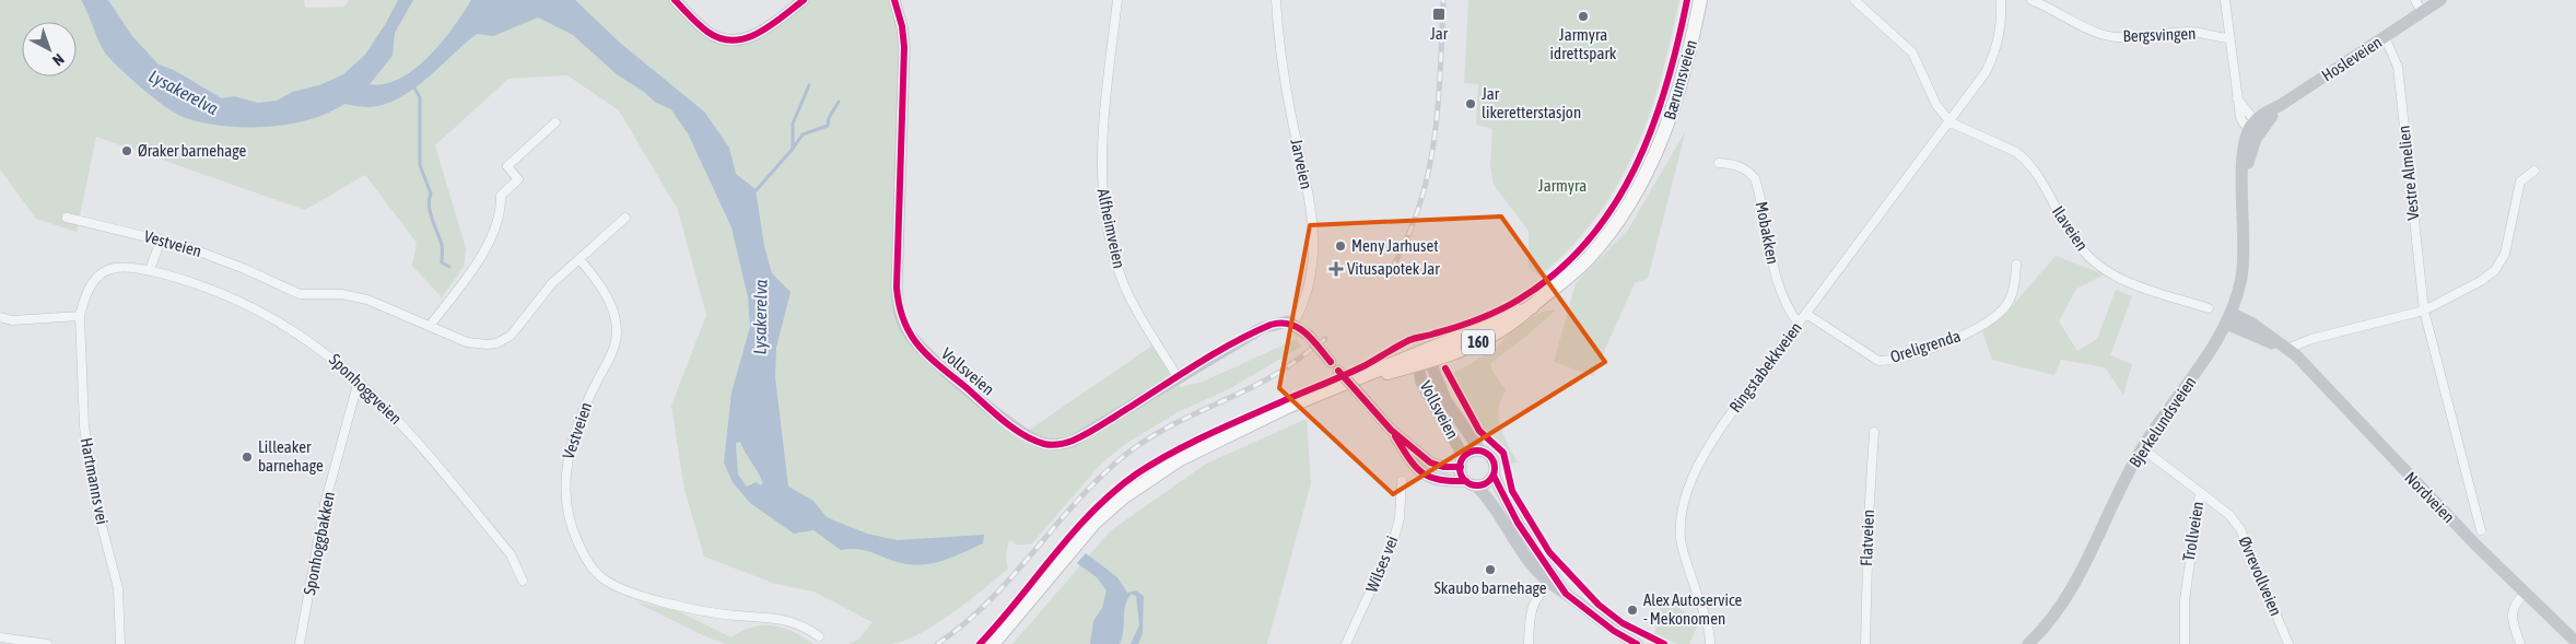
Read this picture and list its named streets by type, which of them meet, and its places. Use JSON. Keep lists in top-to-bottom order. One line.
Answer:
{"streets":{"main road":["Hosleveien","Bærumsveien","160","Vollsveien","Bjerkelundsveien","Nordveien"],"street":["Bergsvingen","Jarveien","Vestre Almelien","Alfheimveien","Ilaveien","Mobakken","Vestveien","Oreligrenda","Ringstabekkveien","Sponhoggveien","Hartmanns vei","Trollveien","Flatveien","Sponhoggbakken","Wilses vei","Øvrevollveien"]},"crossings":[["Hosleveien","Vestre Almelien"],["Hosleveien","Bjerkelundsveien"],["Bærumsveien","Vollsveien"],["Jarveien","Vollsveien"],["Alfheimveien","Vollsveien"],["Ilaveien","Ringstabekkveien"],["Mobakken","Ringstabekkveien"],["Oreligrenda","Ringstabekkveien"],["Sponhoggveien","Hartmanns vei"],["Sponhoggveien","Sponhoggbakken"],["Bjerkelundsveien","Nordveien"],["Bjerkelundsveien","Trollveien"],["Trollveien","Øvrevollveien"]],"water":["Lysakerelva"],"parks":["Jarmyra"],"places":{"transit":["Jar"],"other":["Jarmyra idrettspark","Jar likeretterstasjon","Øraker barnehage","Meny Jarhuset","Lilleaker barnehage","Skaubo barnehage","Alex Autoservice - Mekonomen"],"health":["Vitusapotek Jar"]},"north":"bottom right"}
